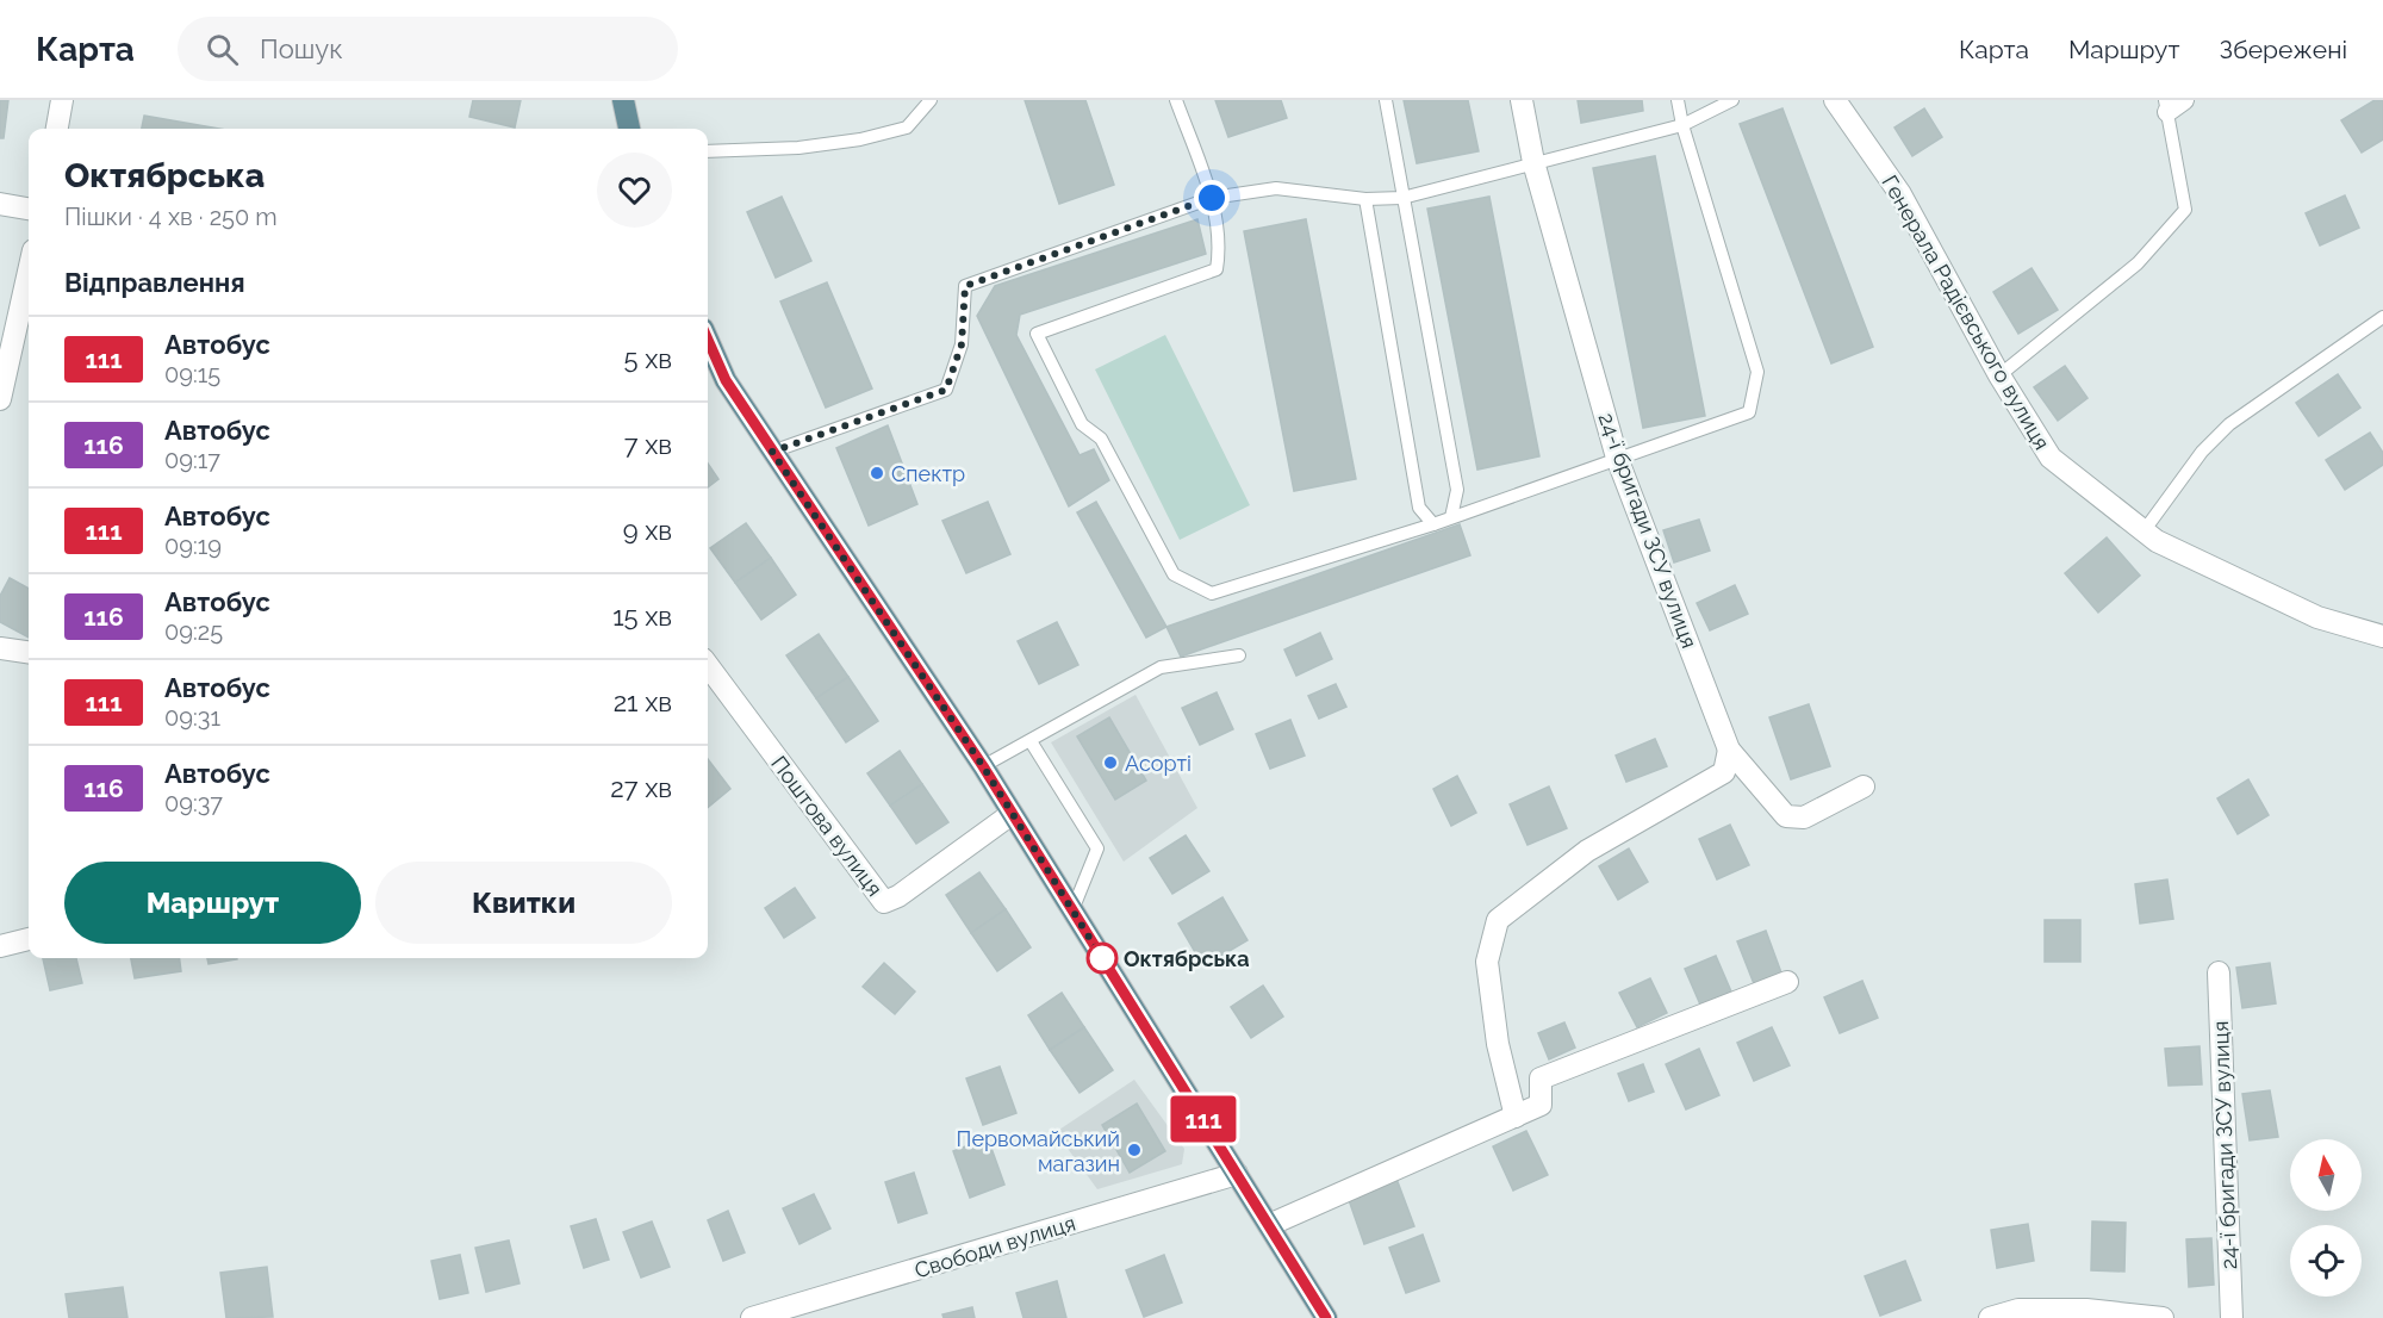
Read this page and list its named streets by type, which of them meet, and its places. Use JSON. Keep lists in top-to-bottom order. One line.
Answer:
{"streets":{"street":["Генерала Радієвського вулиця","24-ї бригади ЗСУ вулиця","Поштова вулиця","Свободи вулиця"]},"places":["Спектр","Асорті","Октябрська","Первомайський магазин"],"lines":["bus line 111"],"north":"top","page":{"header":"Карта","search":"Пошук","nav":["Карта","Маршрут","Збережені"],"on_map":"111","heading":[["Октябрська","Пішки · 4 хв · 250 m"],"Відправлення"],"list":[{"mark":"111","name":"Автобус","note":"09:15","value":"5 хв"},{"mark":"116","name":"Автобус","note":"09:17","value":"7 хв"},{"mark":"111","name":"Автобус","note":"09:19","value":"9 хв"},{"mark":"116","name":"Автобус","note":"09:25","value":"15 хв"},{"mark":"111","name":"Автобус","note":"09:31","value":"21 хв"},{"mark":"116","name":"Автобус","note":"09:37","value":"27 хв"}],"buttons":["Маршрут","Квитки"]}}
